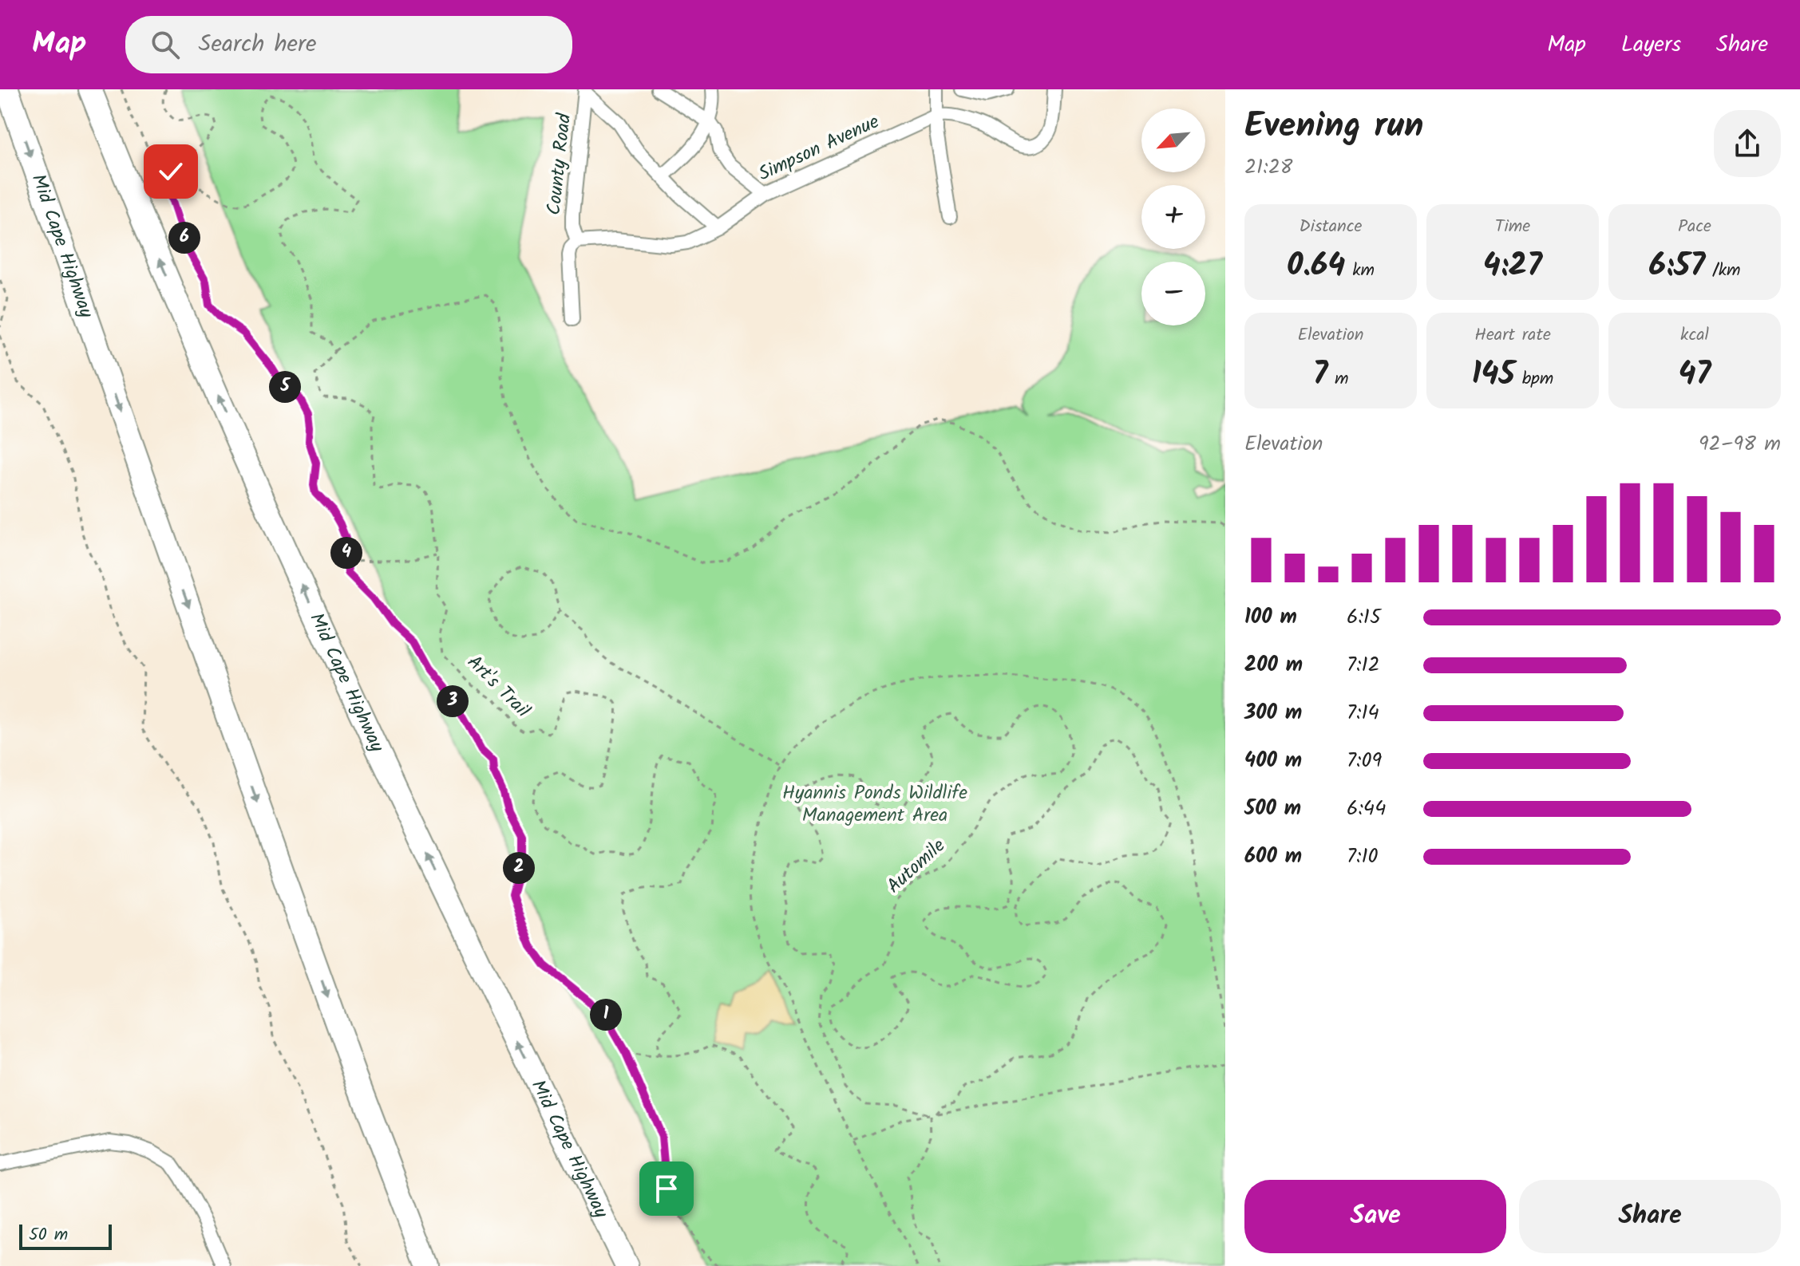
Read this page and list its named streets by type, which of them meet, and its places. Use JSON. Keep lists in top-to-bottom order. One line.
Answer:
{"streets":{"highway":["Mid Cape Highway"],"street":["Simpson Avenue","County Road"],"path":["Art's Trail","Automile"]},"crossings":[["Simpson Avenue","County Road"]],"parks":["Hyannis Ponds Wildlife Management Area"],"scale_bar":"50 m","north":"bottom left","page":{"header":"Map","search":"Search here","nav":["Map","Layers","Share"],"heading":["Evening run","21:28"],"map_buttons":["+","−"],"stats":[["Distance","0.64 km"],["Time","4:27"],["Pace","6:57 /km"],["Elevation","7 m"],["Heart rate","145 bpm"],["kcal","47"]],"pins":["6","5","4","3","2","1"],"chart":["Elevation","92–98 m"],"list":[{"name":"100 m","note":"6:15"},{"name":"200 m","note":"7:12"},{"name":"300 m","note":"7:14"},{"name":"400 m","note":"7:09"},{"name":"500 m","note":"6:44"},{"name":"600 m","note":"7:10"}],"buttons":["Save","Share"],"scale":"50 m"}}
